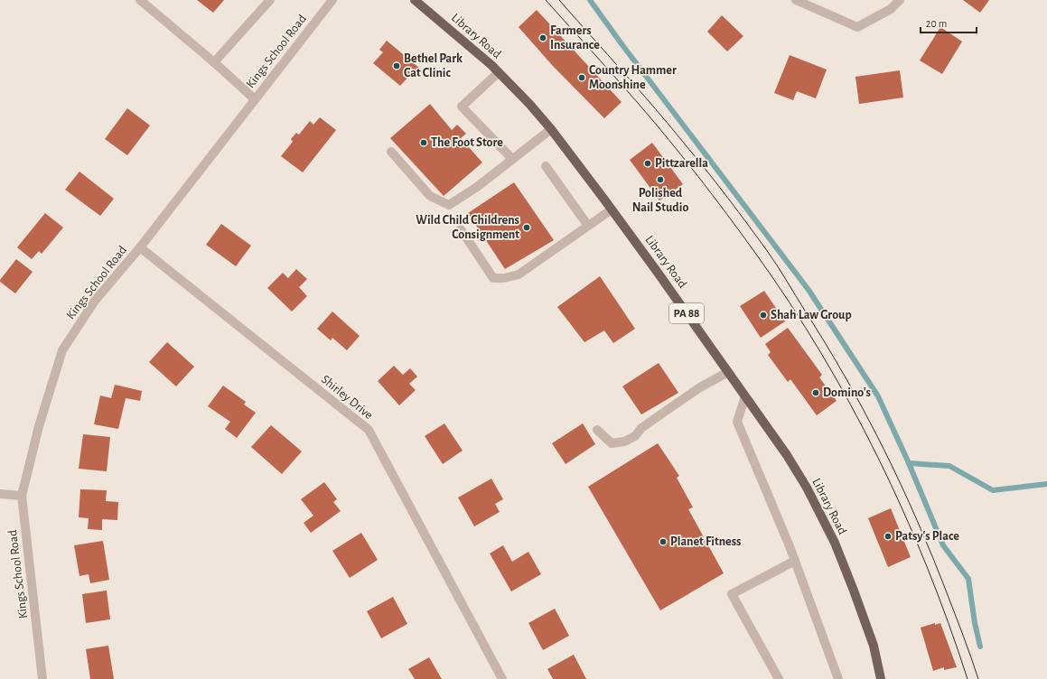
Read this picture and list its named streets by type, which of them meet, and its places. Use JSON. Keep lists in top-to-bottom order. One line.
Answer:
{"streets":{"main road":["Library Road","PA 88"],"street":["Kings School Road","Shirley Drive"]},"crossings":[["Kings School Road","Shirley Drive"]],"places":["Farmers Insurance","Bethel Park Cat Clinic","Country Hammer Moonshine","The Foot Store","Pittzarella","Polished Nail Studio","Wild Child Childrens Consignment","Shah Law Group","Domino's","Patsy's Place","Planet Fitness"],"scale_bar":"20 m"}
